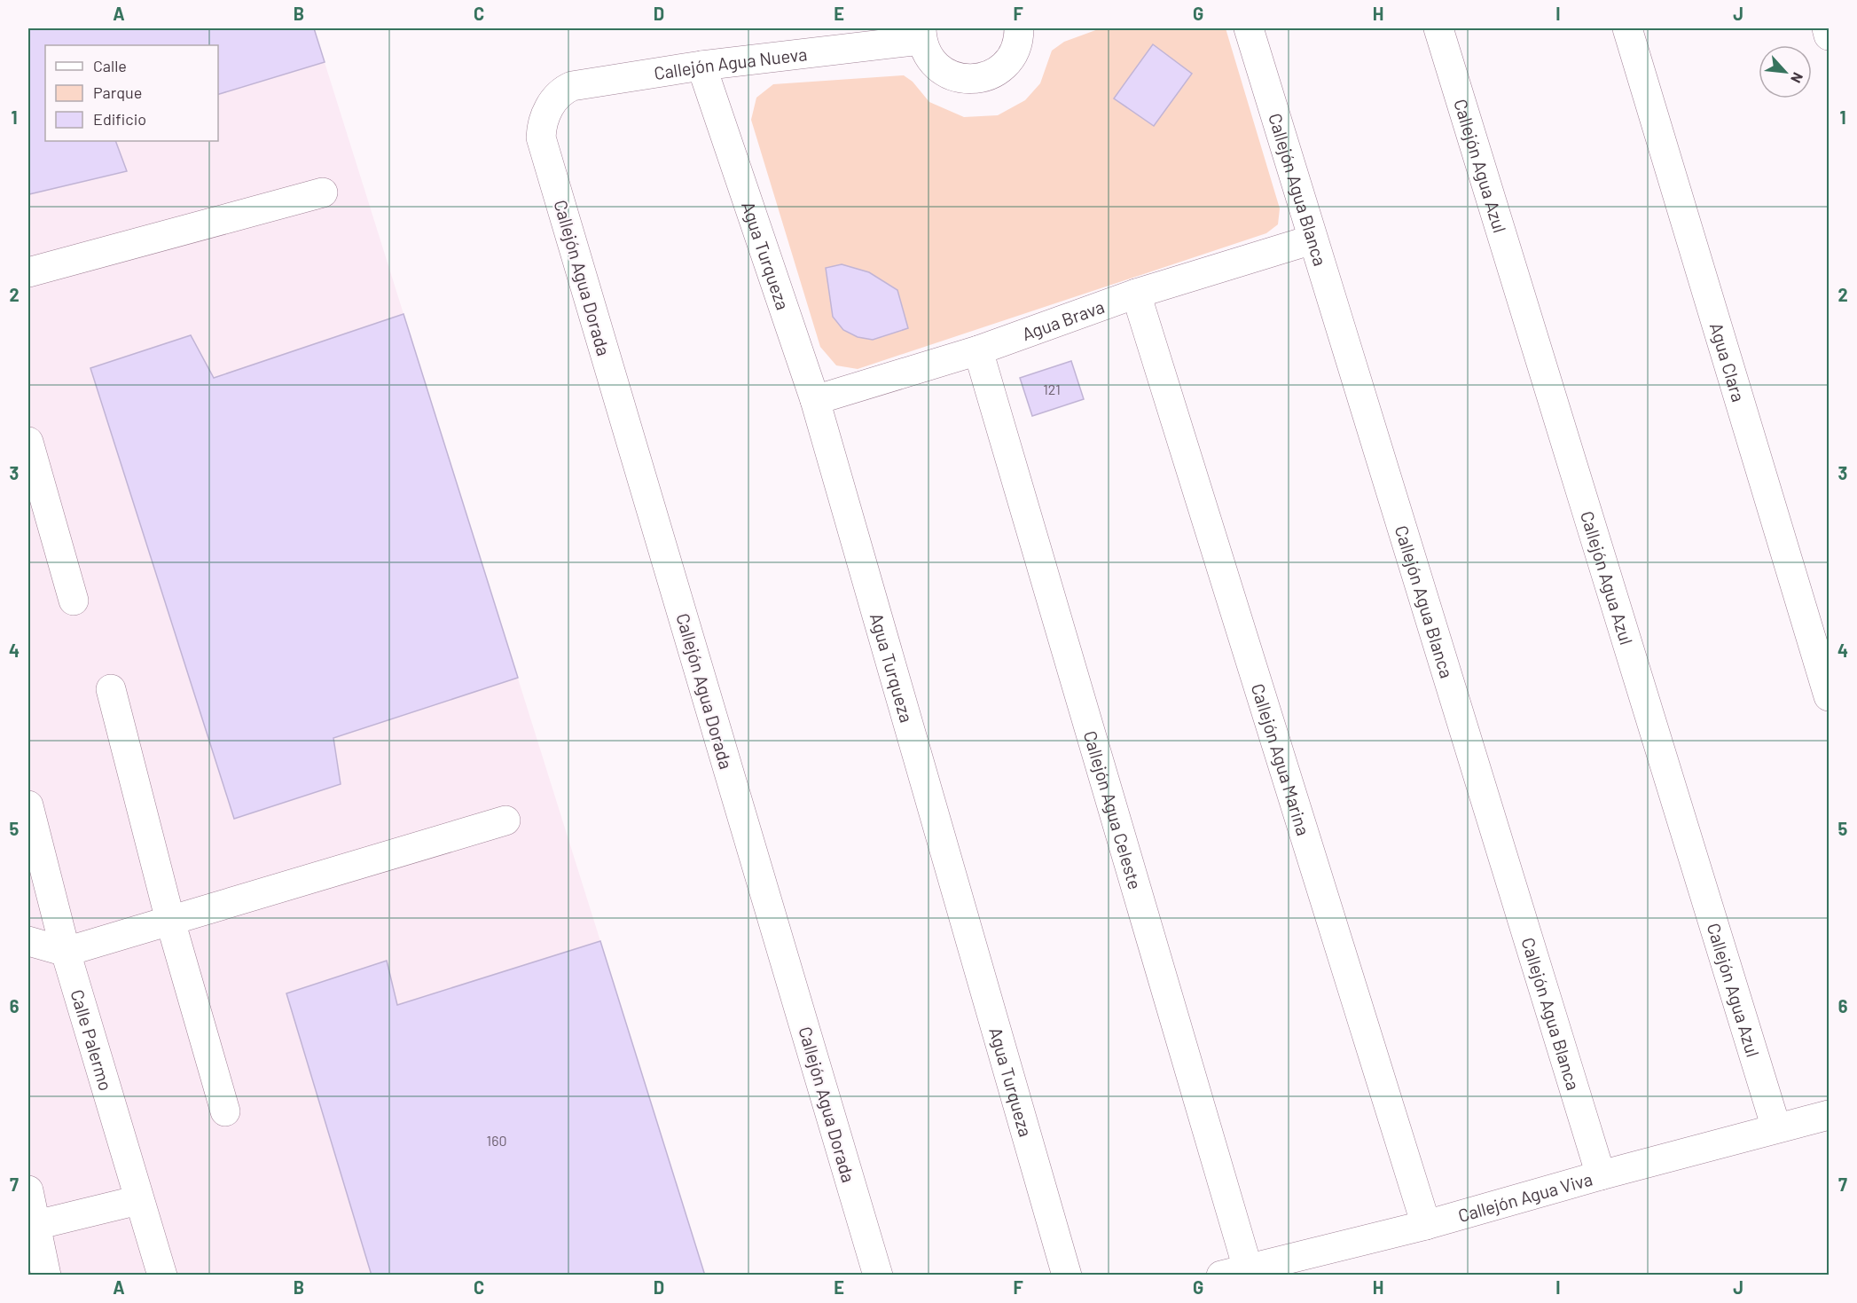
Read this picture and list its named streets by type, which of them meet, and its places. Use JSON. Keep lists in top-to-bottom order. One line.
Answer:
{"streets":{"street":["Callejón Agua Nueva","Callejón Agua Azul","Callejón Agua Blanca","Agua Turqueza","Callejón Agua Dorada","Agua Brava","Agua Clara","Callejón Agua Marina","Callejón Agua Celeste","Calle Palermo","Callejón Agua Viva"]},"crossings":[["Callejón Agua Nueva","Agua Turqueza"],["Callejón Agua Nueva","Callejón Agua Dorada"],["Callejón Agua Azul","Callejón Agua Viva"],["Callejón Agua Blanca","Agua Brava"],["Callejón Agua Blanca","Callejón Agua Viva"],["Agua Turqueza","Agua Brava"],["Agua Brava","Callejón Agua Marina"],["Agua Brava","Callejón Agua Celeste"],["Callejón Agua Marina","Callejón Agua Viva"],["Callejón Agua Celeste","Callejón Agua Viva"]],"house_numbers":["121","160"],"legend":["Calle","Parque","Edificio"],"north":"bottom right","grid":{"columns":["A","B","C","D","E","F","G","H","I","J"],"rows":["1","2","3","4","5","6","7"]}}
